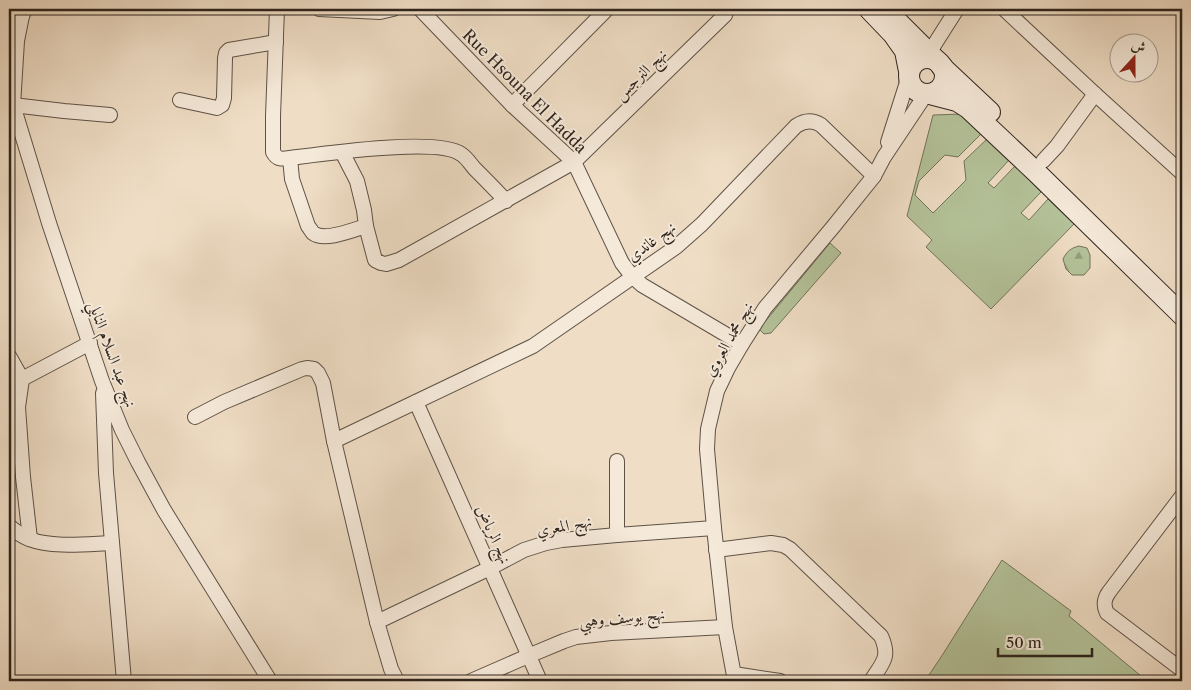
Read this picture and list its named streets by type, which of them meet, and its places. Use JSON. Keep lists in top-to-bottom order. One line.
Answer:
{"streets":{"street":["نهج النرجس","Rue Hsouna El Hadda","نهج غاندي","نهج محمد العروي","نهج عبد السلام النابلي","نهج المعري","نهج الرياض","نهج يوسف وهبي"]},"crossings":[["نهج النرجس","Rue Hsouna El Hadda"],["Rue Hsouna El Hadda","نهج غاندي"],["Rue Hsouna El Hadda","نهج محمد العروي"],["نهج غاندي","نهج محمد العروي"],["نهج غاندي","نهج الرياض"],["نهج محمد العروي","نهج المعري"],["نهج محمد العروي","نهج يوسف وهبي"],["نهج المعري","نهج الرياض"],["نهج الرياض","نهج يوسف وهبي"]],"scale_bar":"50 m","north":"top"}
